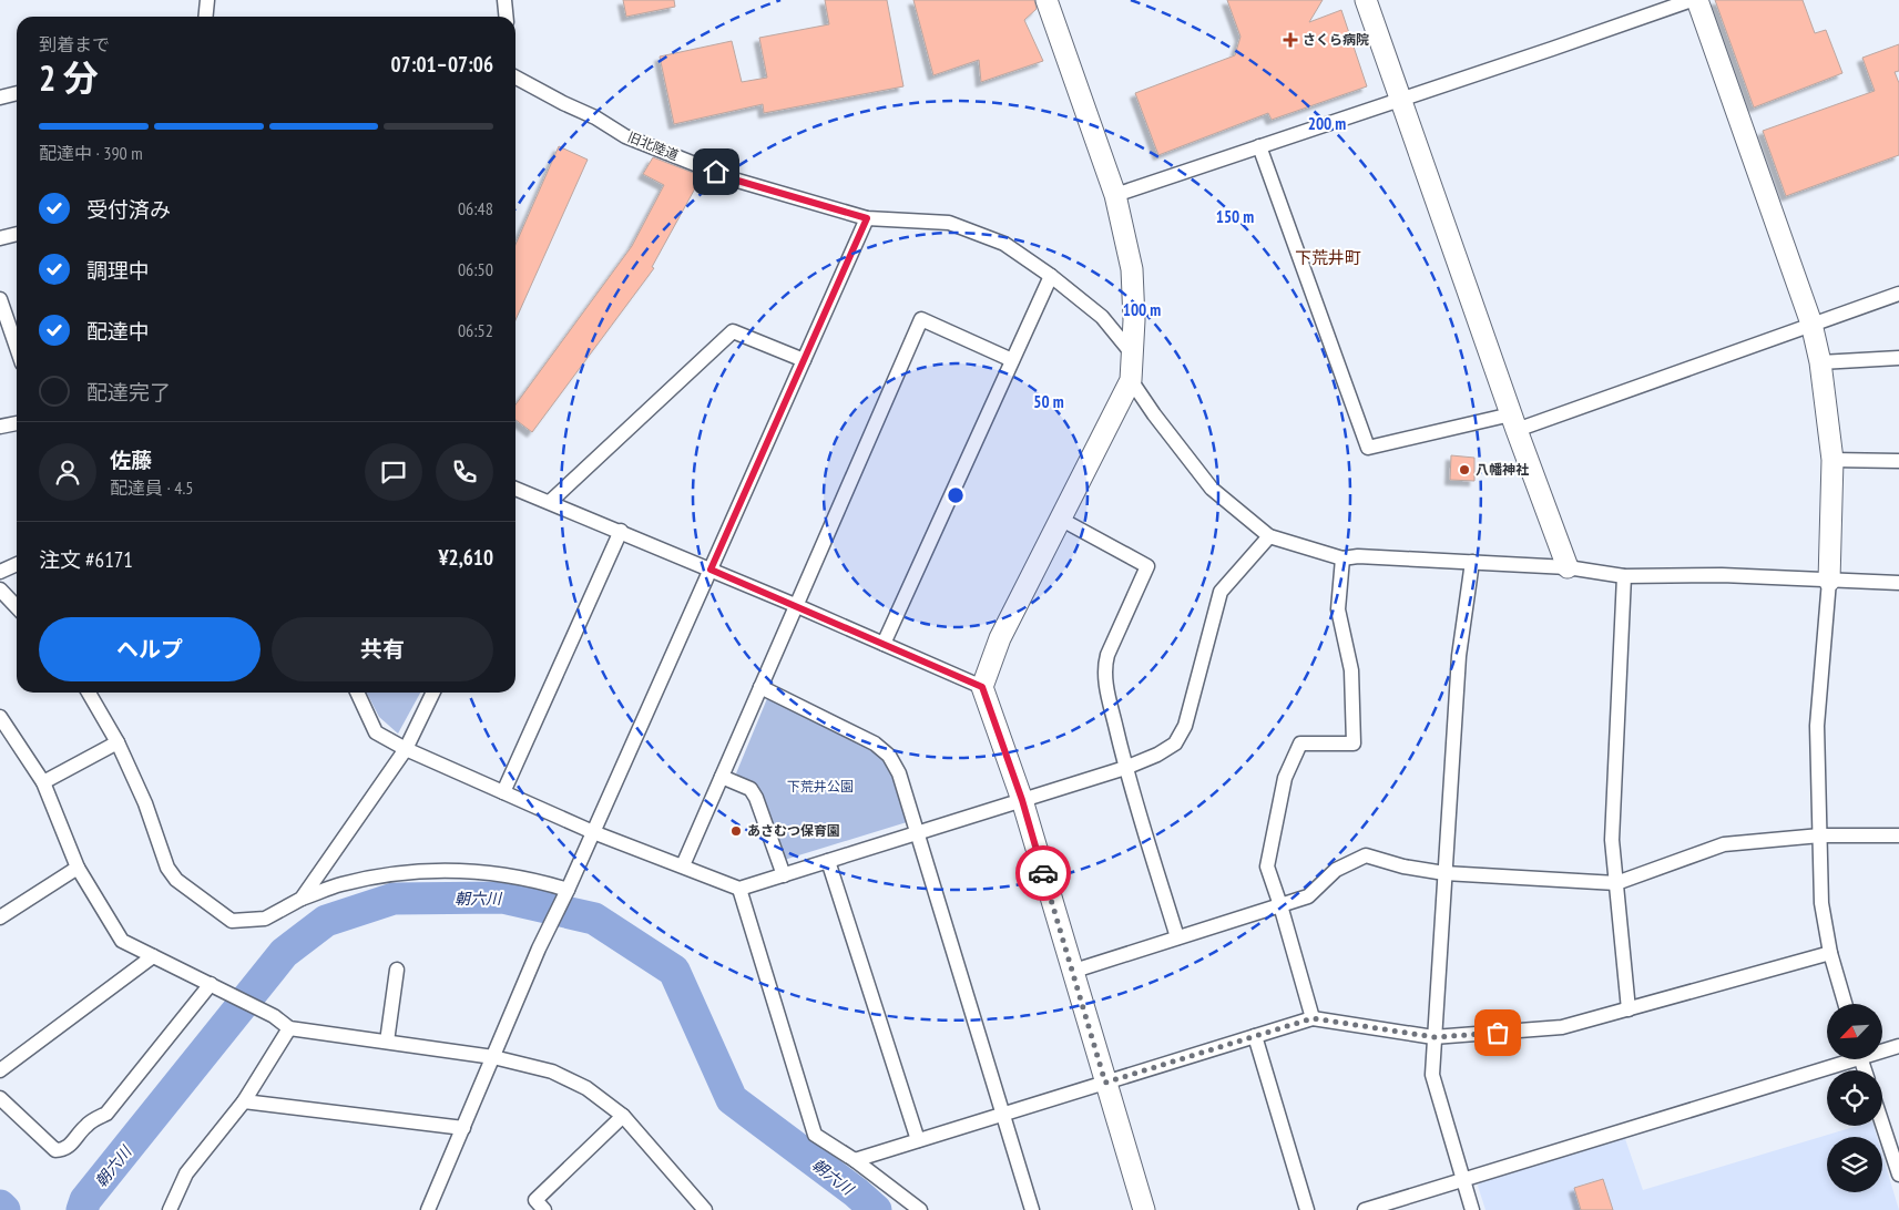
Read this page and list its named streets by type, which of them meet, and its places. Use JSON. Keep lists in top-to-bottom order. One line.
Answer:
{"streets":{"street":["旧北陸道"]},"districts":["下荒井町"],"water":["朝六川"],"parks":["下荒井公園"],"places":{"health":["さくら病院"],"other":["八幡神社","あさむつ保育園"]},"north":"bottom left","page":{"heading":["2 分","到着まで","07:01–07:06"],"panel":["佐藤","配達員 · 4.5","注文 #6171","¥2,610"],"bar":"配達中 · 390 m","list":[["受付済み","06:48"],["調理中","06:50"],["配達中","06:52"],"配達完了"],"buttons":["ヘルプ","共有"]},"rings":["200 m","150 m","100 m","50 m"]}
